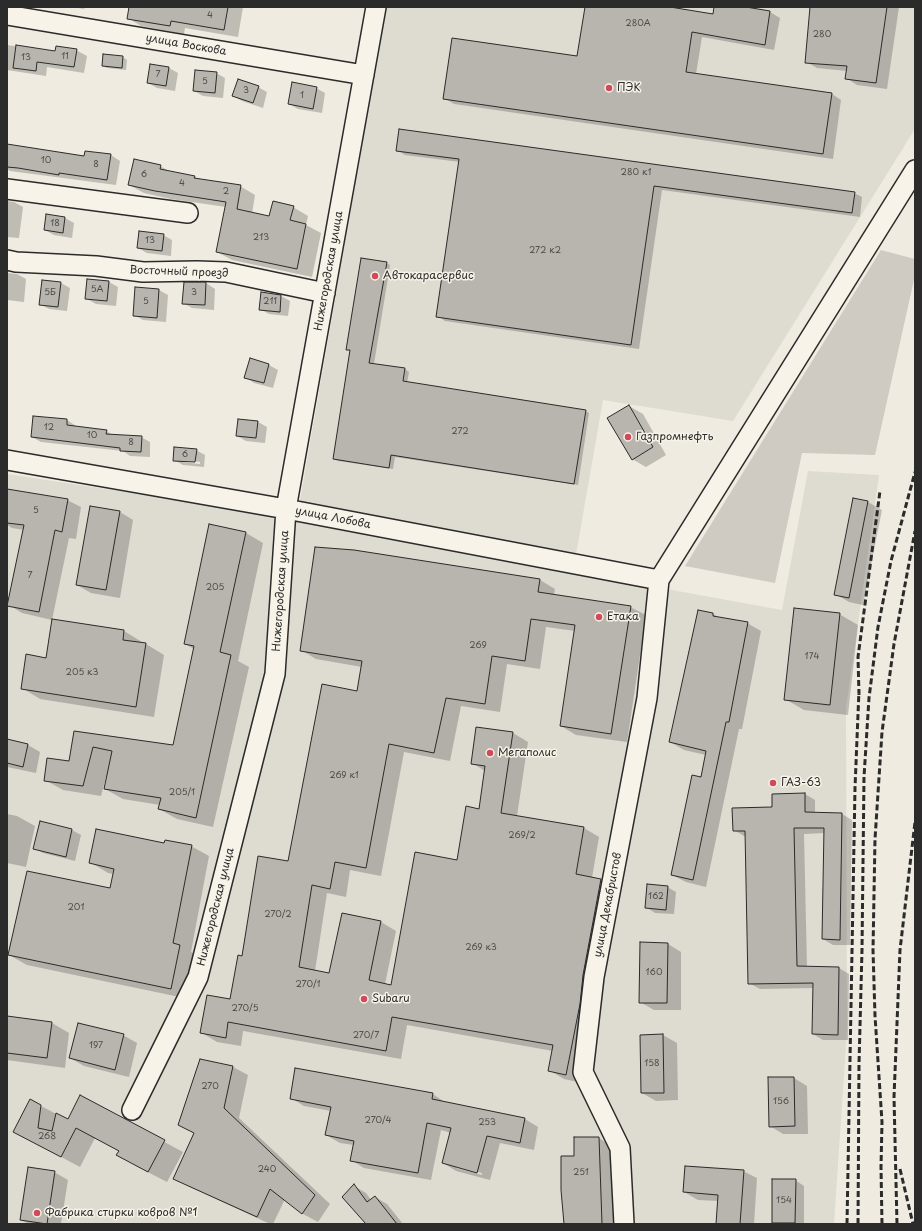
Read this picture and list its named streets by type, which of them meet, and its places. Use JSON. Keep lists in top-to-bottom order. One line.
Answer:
{"streets":{"street":["улица Воскова","Нижегородская улица","Восточный проезд","улица Лобова","улица Декабристов"]},"crossings":[["улица Воскова","Нижегородская улица"],["Нижегородская улица","Восточный проезд"],["Нижегородская улица","улица Лобова"],["улица Лобова","улица Декабристов"]],"places":["ПЭК","Автокарасервис","Газпромнефть","Етака","Мегаполис","ГАЗ-63","Subaru","Фабрика стирки ковров №1"],"house_numbers":["4","280А","280","11","13","7","5","3","1","10","8","280 к1","6","4","2","18","213","13","272 к2","5А","5Б","3","5","211","12","272","10","8","6","5","7","205","269","174","205 к3","269 к1","205/1","269/2","162","201","270/2","269 к3","160","270/1","270/5","270/7","197","158","270","156","270/4","253","268","240","251","154"]}
